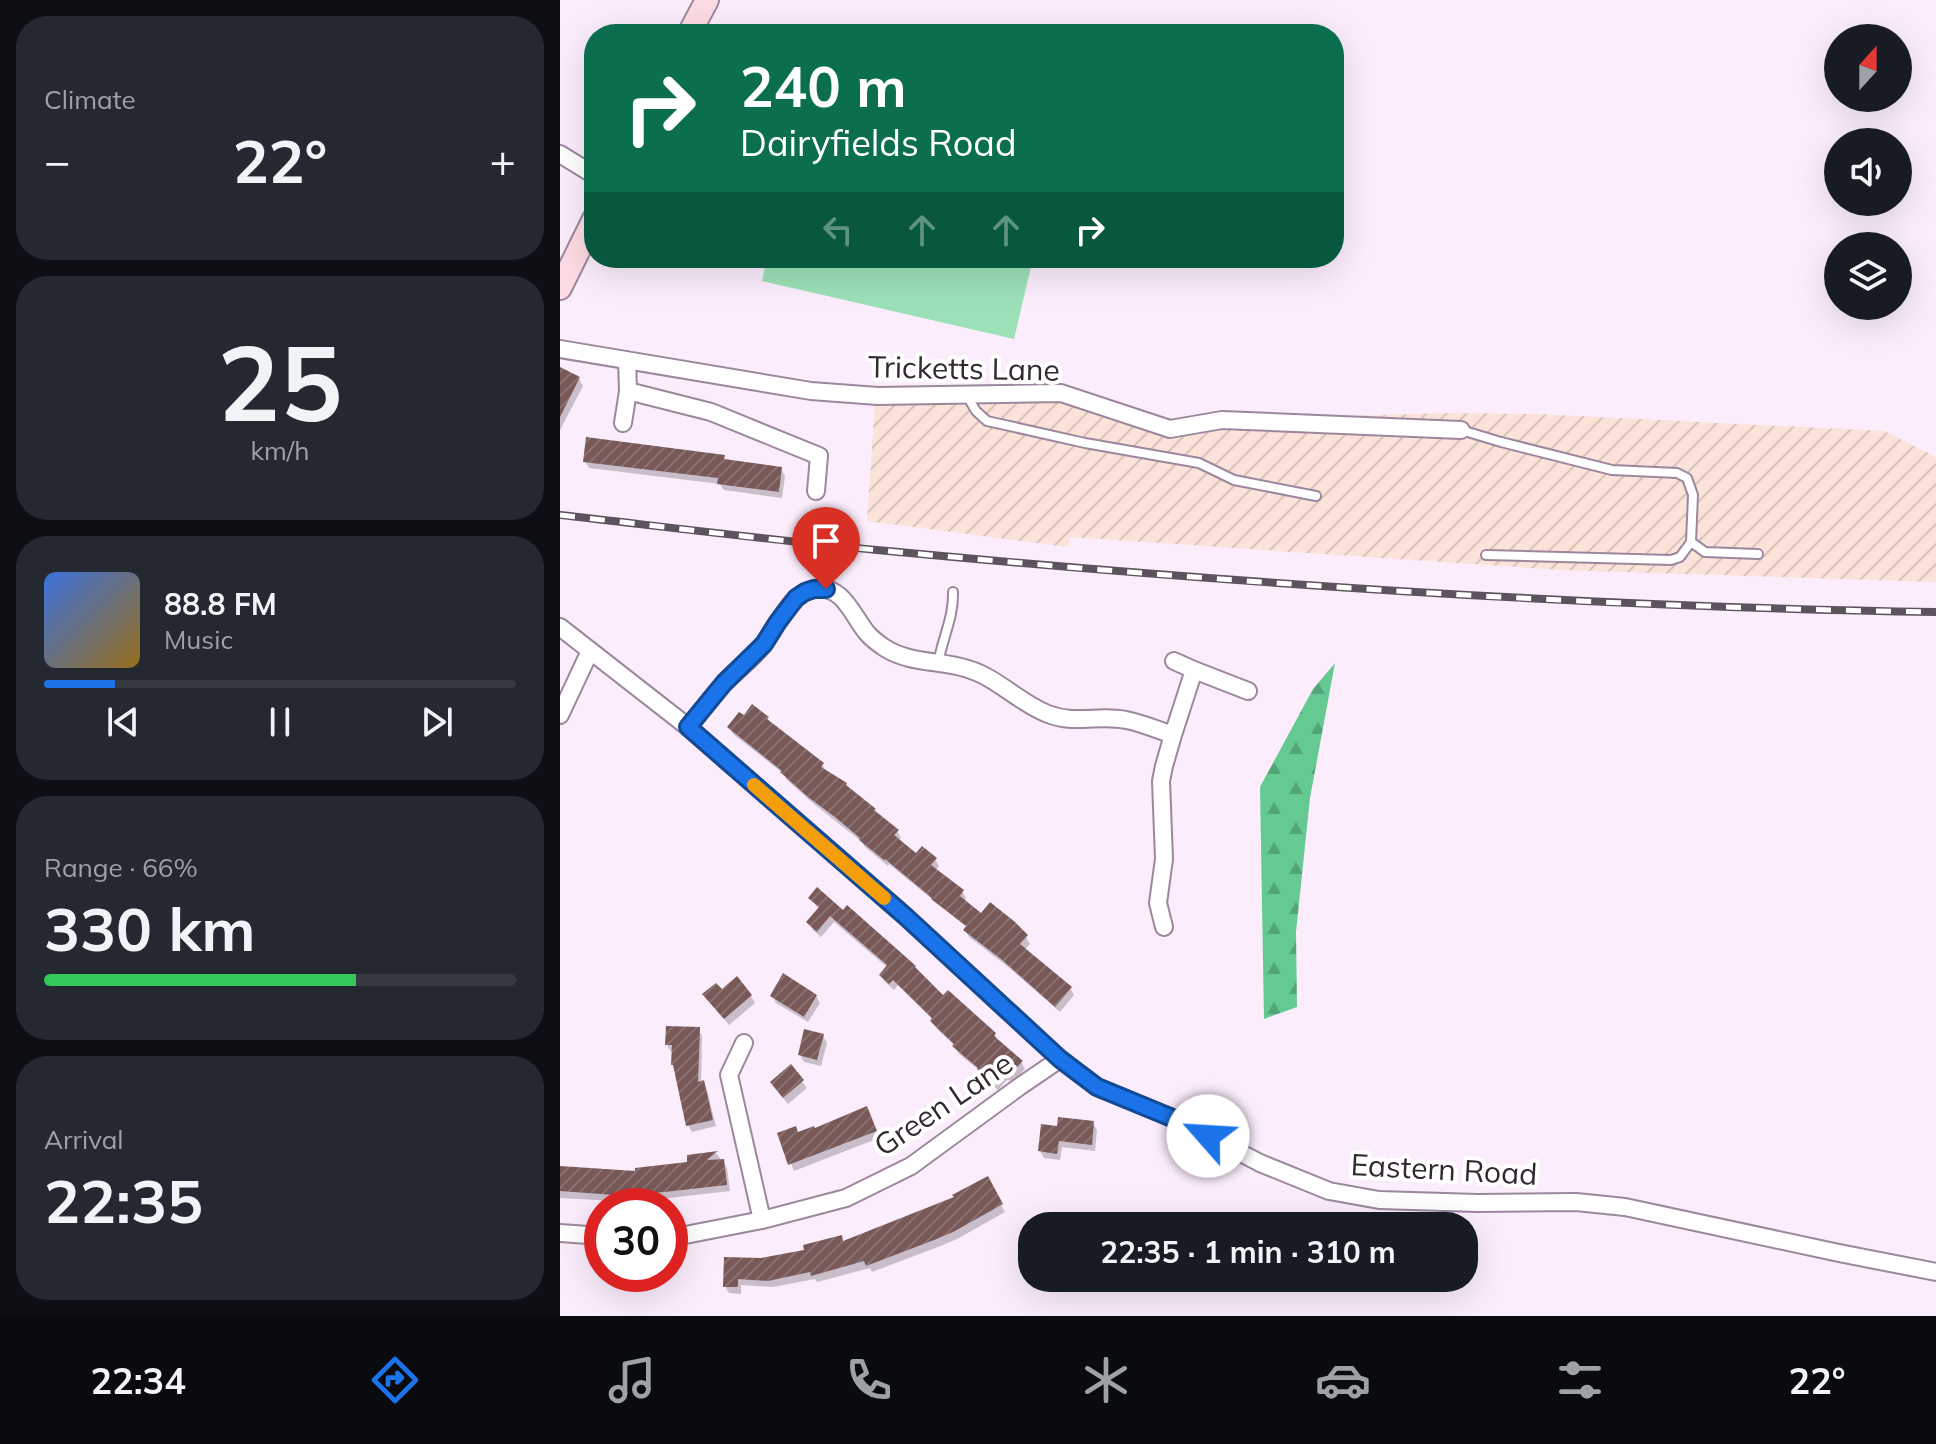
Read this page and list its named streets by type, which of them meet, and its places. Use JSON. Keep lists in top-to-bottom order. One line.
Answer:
{"streets":{"street":["Tricketts Lane","Green Lane","Eastern Road"]},"crossings":[["Green Lane","Eastern Road"]],"north":"top","page":{"tile":["Climate",["25","km/h"],["Range · 66%","330 km"],["Arrival","22:35"]],"turn":["240 m","Dairyfields Road"],"heat":["−","22°","+"],"song":["88.8 FM","Music"],"limit":"30","trip":"22:35 · 1 min · 310 m","tabs":["22:34","22°"]}}
